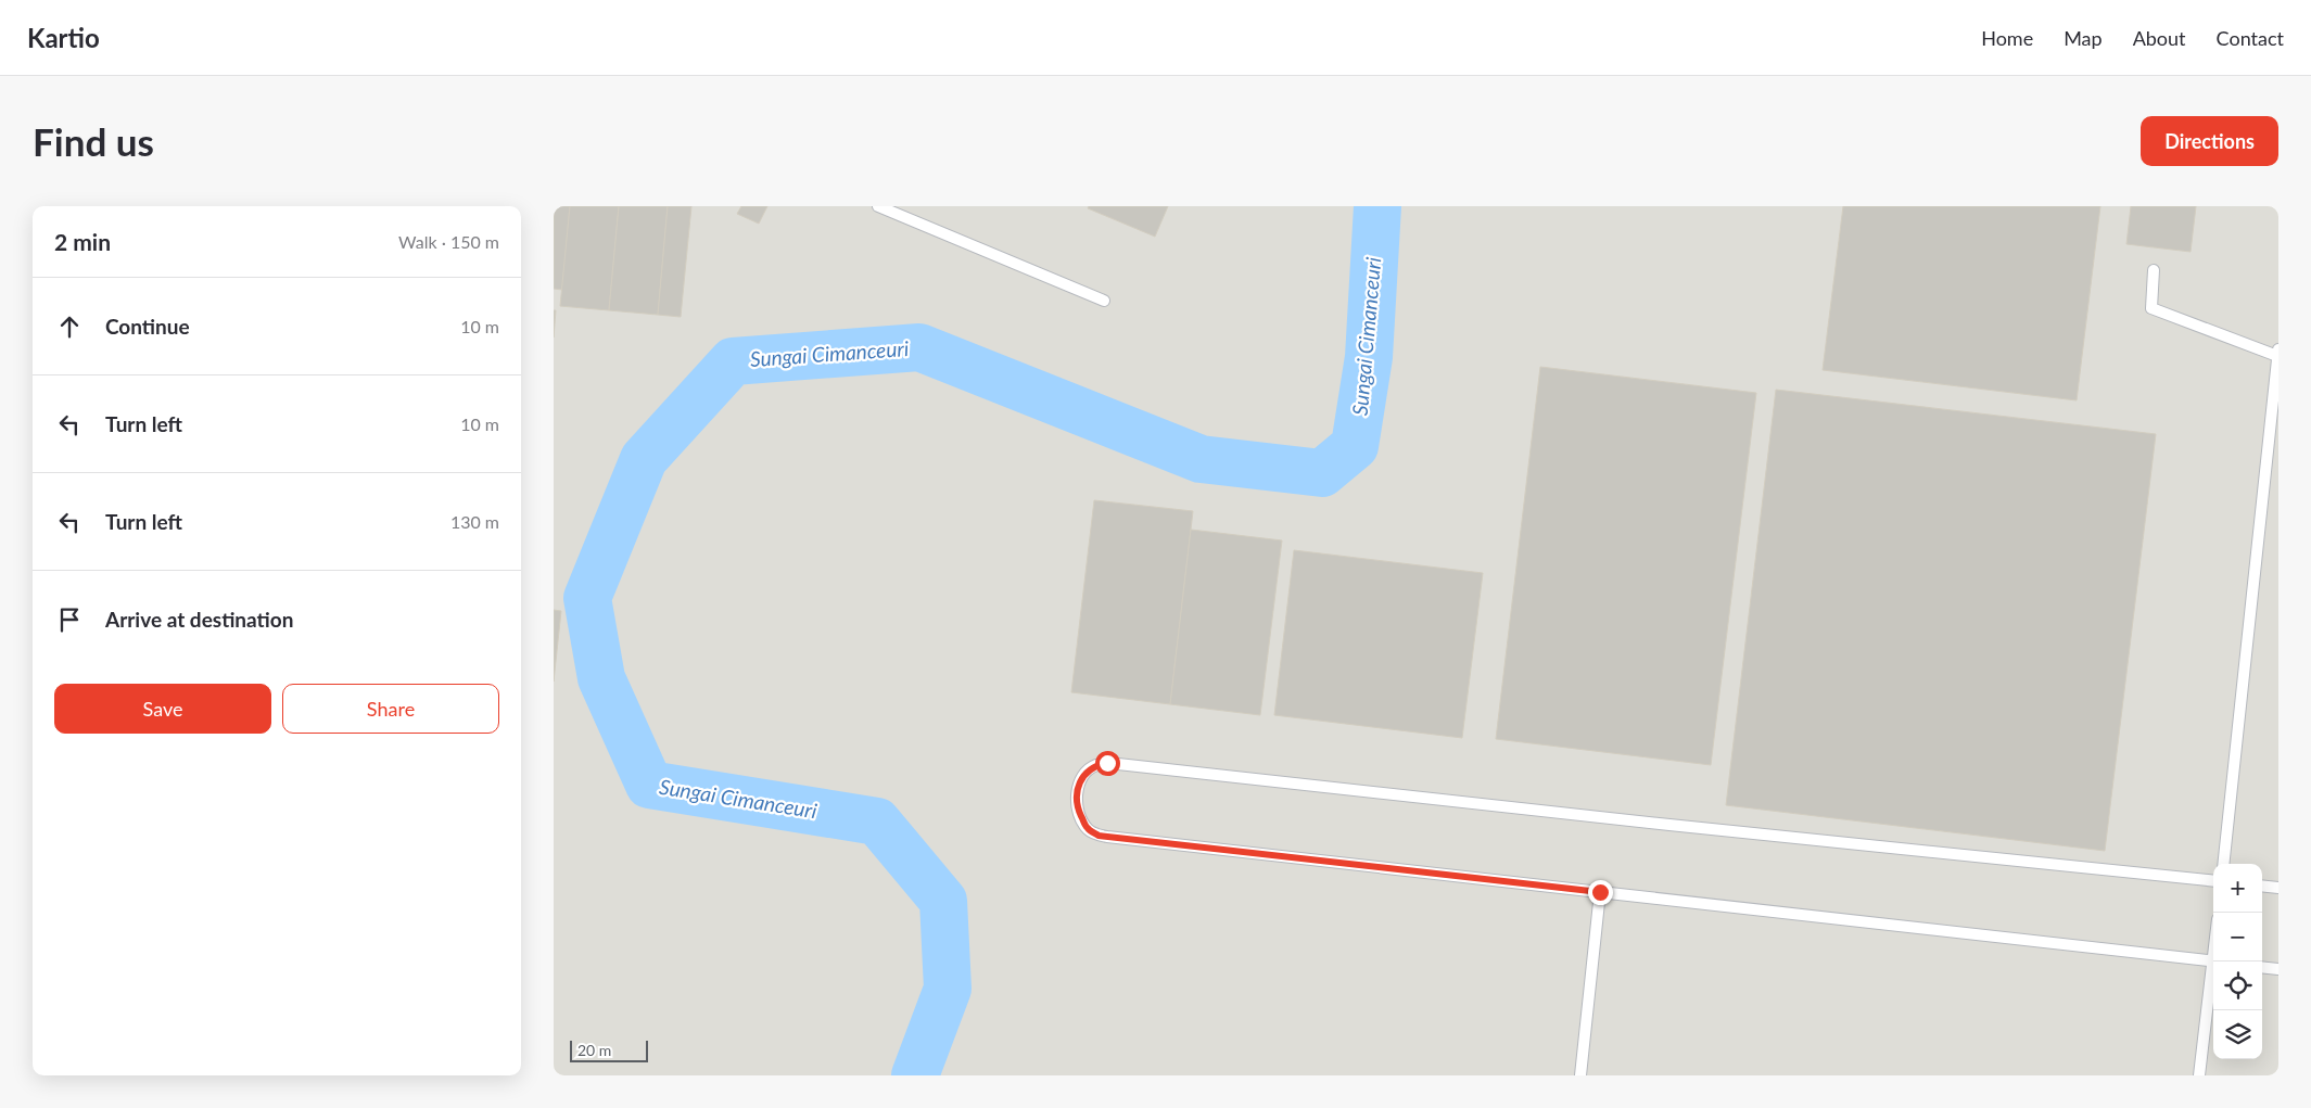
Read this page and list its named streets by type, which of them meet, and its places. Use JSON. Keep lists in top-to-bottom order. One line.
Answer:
{"water":["Sungai Cimanceuri"],"scale_bar":"20 m","page":{"header":"Kartio","nav":["Home","Map","About","Contact"],"buttons":["Directions",["Save","Share"]],"title":"Find us","heading":["2 min","Walk · 150 m"],"list":[["Continue","10 m"],["Turn left","10 m"],["Turn left","130 m"],"Arrive at destination"],"map_buttons":["+","−"],"scale":"20 m"}}
